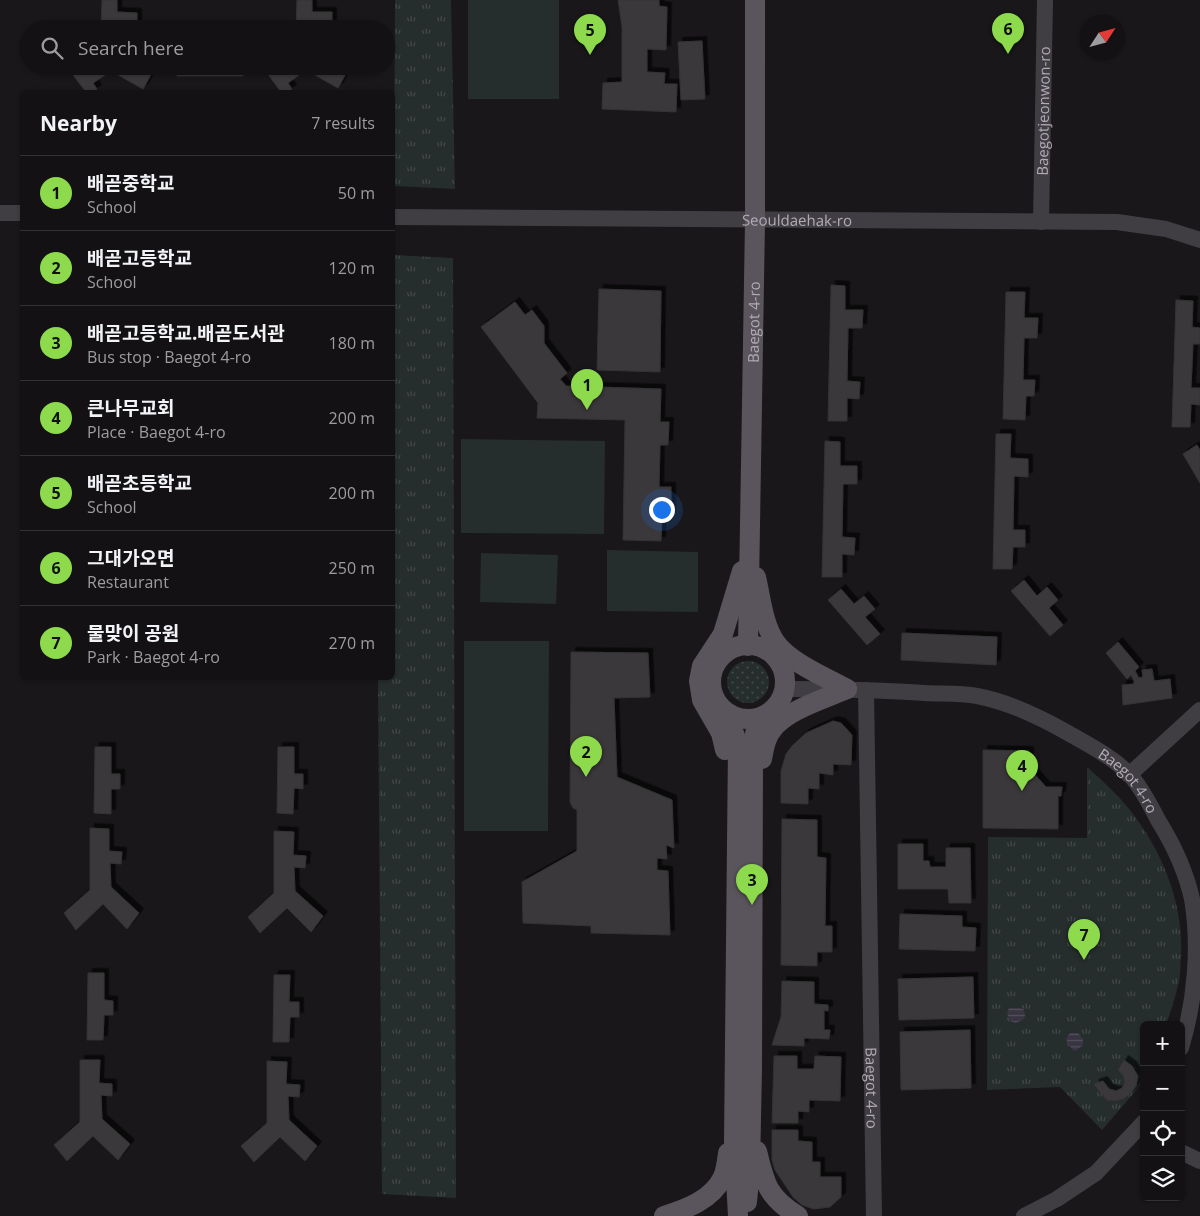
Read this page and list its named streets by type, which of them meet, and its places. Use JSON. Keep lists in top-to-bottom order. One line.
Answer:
{"streets":{"main road":["Baegot 4-ro"],"street":["Baegotjeonwon-ro","Seouldaehak-ro"]},"crossings":[["Baegotjeonwon-ro","Seouldaehak-ro"],["Seouldaehak-ro","Baegot 4-ro"]],"north":"top right","page":{"pins":["6","5","1","2","4","3","7"],"search":"Search here","heading":["Nearby","7 results"],"list":[{"mark":"1","name":"배곧중학교","note":"School","value":"50 m"},{"mark":"2","name":"배곧고등학교","note":"School","value":"120 m"},{"mark":"3","name":"배곧고등학교.배곧도서관","note":"Bus stop · Baegot 4-ro","value":"180 m"},{"mark":"4","name":"큰나무교회","note":"Place · Baegot 4-ro","value":"200 m"},{"mark":"5","name":"배곧초등학교","note":"School","value":"200 m"},{"mark":"6","name":"그대가오면","note":"Restaurant","value":"250 m"},{"mark":"7","name":"물맞이 공원","note":"Park · Baegot 4-ro","value":"270 m"}],"map_buttons":["+","−"]}}
